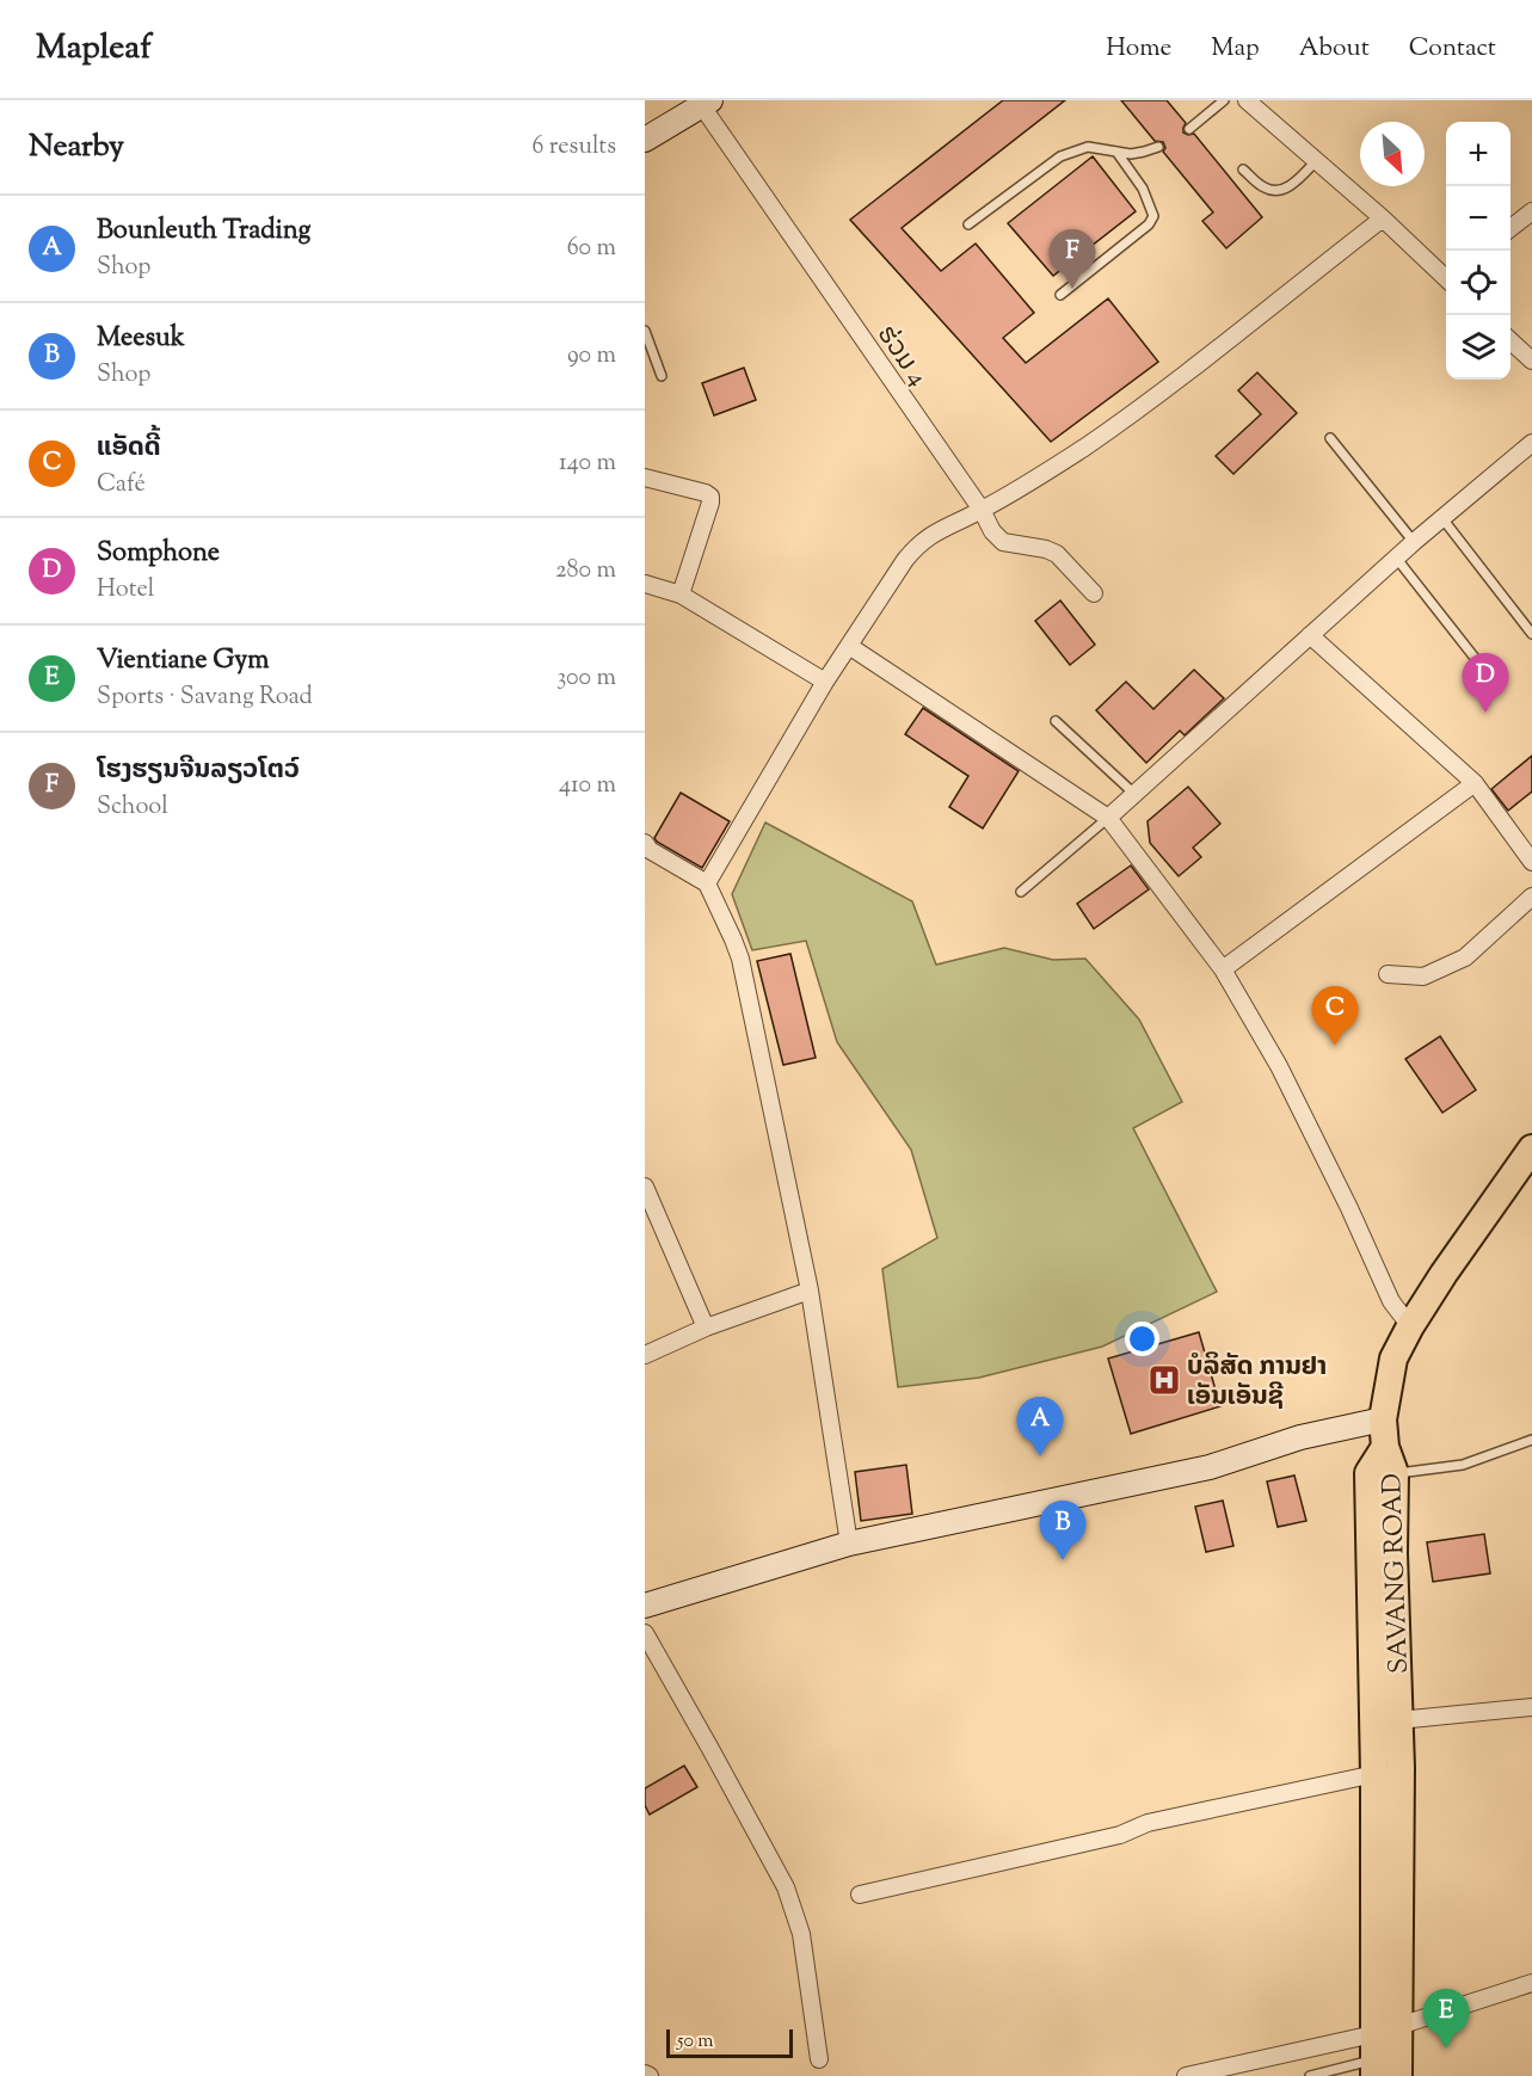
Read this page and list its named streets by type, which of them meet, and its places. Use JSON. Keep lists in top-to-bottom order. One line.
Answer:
{"streets":{"main road":["SAVANG ROAD"],"street":["ຮ່ວມ 4"]},"places":{"hospital":["ບໍລິສັດ ການຢາ ເອັນເອັນຊີ"]},"scale_bar":"50 m","north":"bottom right","page":{"header":"Mapleaf","nav":["Home","Map","About","Contact"],"heading":["Nearby","6 results"],"map_buttons":["+","−"],"list":[{"mark":"A","name":"Bounleuth Trading","note":"Shop","value":"60 m"},{"mark":"B","name":"Meesuk","note":"Shop","value":"90 m"},{"mark":"C","name":"ແອັດດີ້","note":"Café","value":"140 m"},{"mark":"D","name":"Somphone","note":"Hotel","value":"280 m"},{"mark":"E","name":"Vientiane Gym","note":"Sports · Savang Road","value":"300 m"},{"mark":"F","name":"ໂຮງຮຽນຈີນລຽວໂຕວ໌","note":"School","value":"410 m"}],"pins":["F","D","C","A","B","E"],"scale":"50 m"}}
